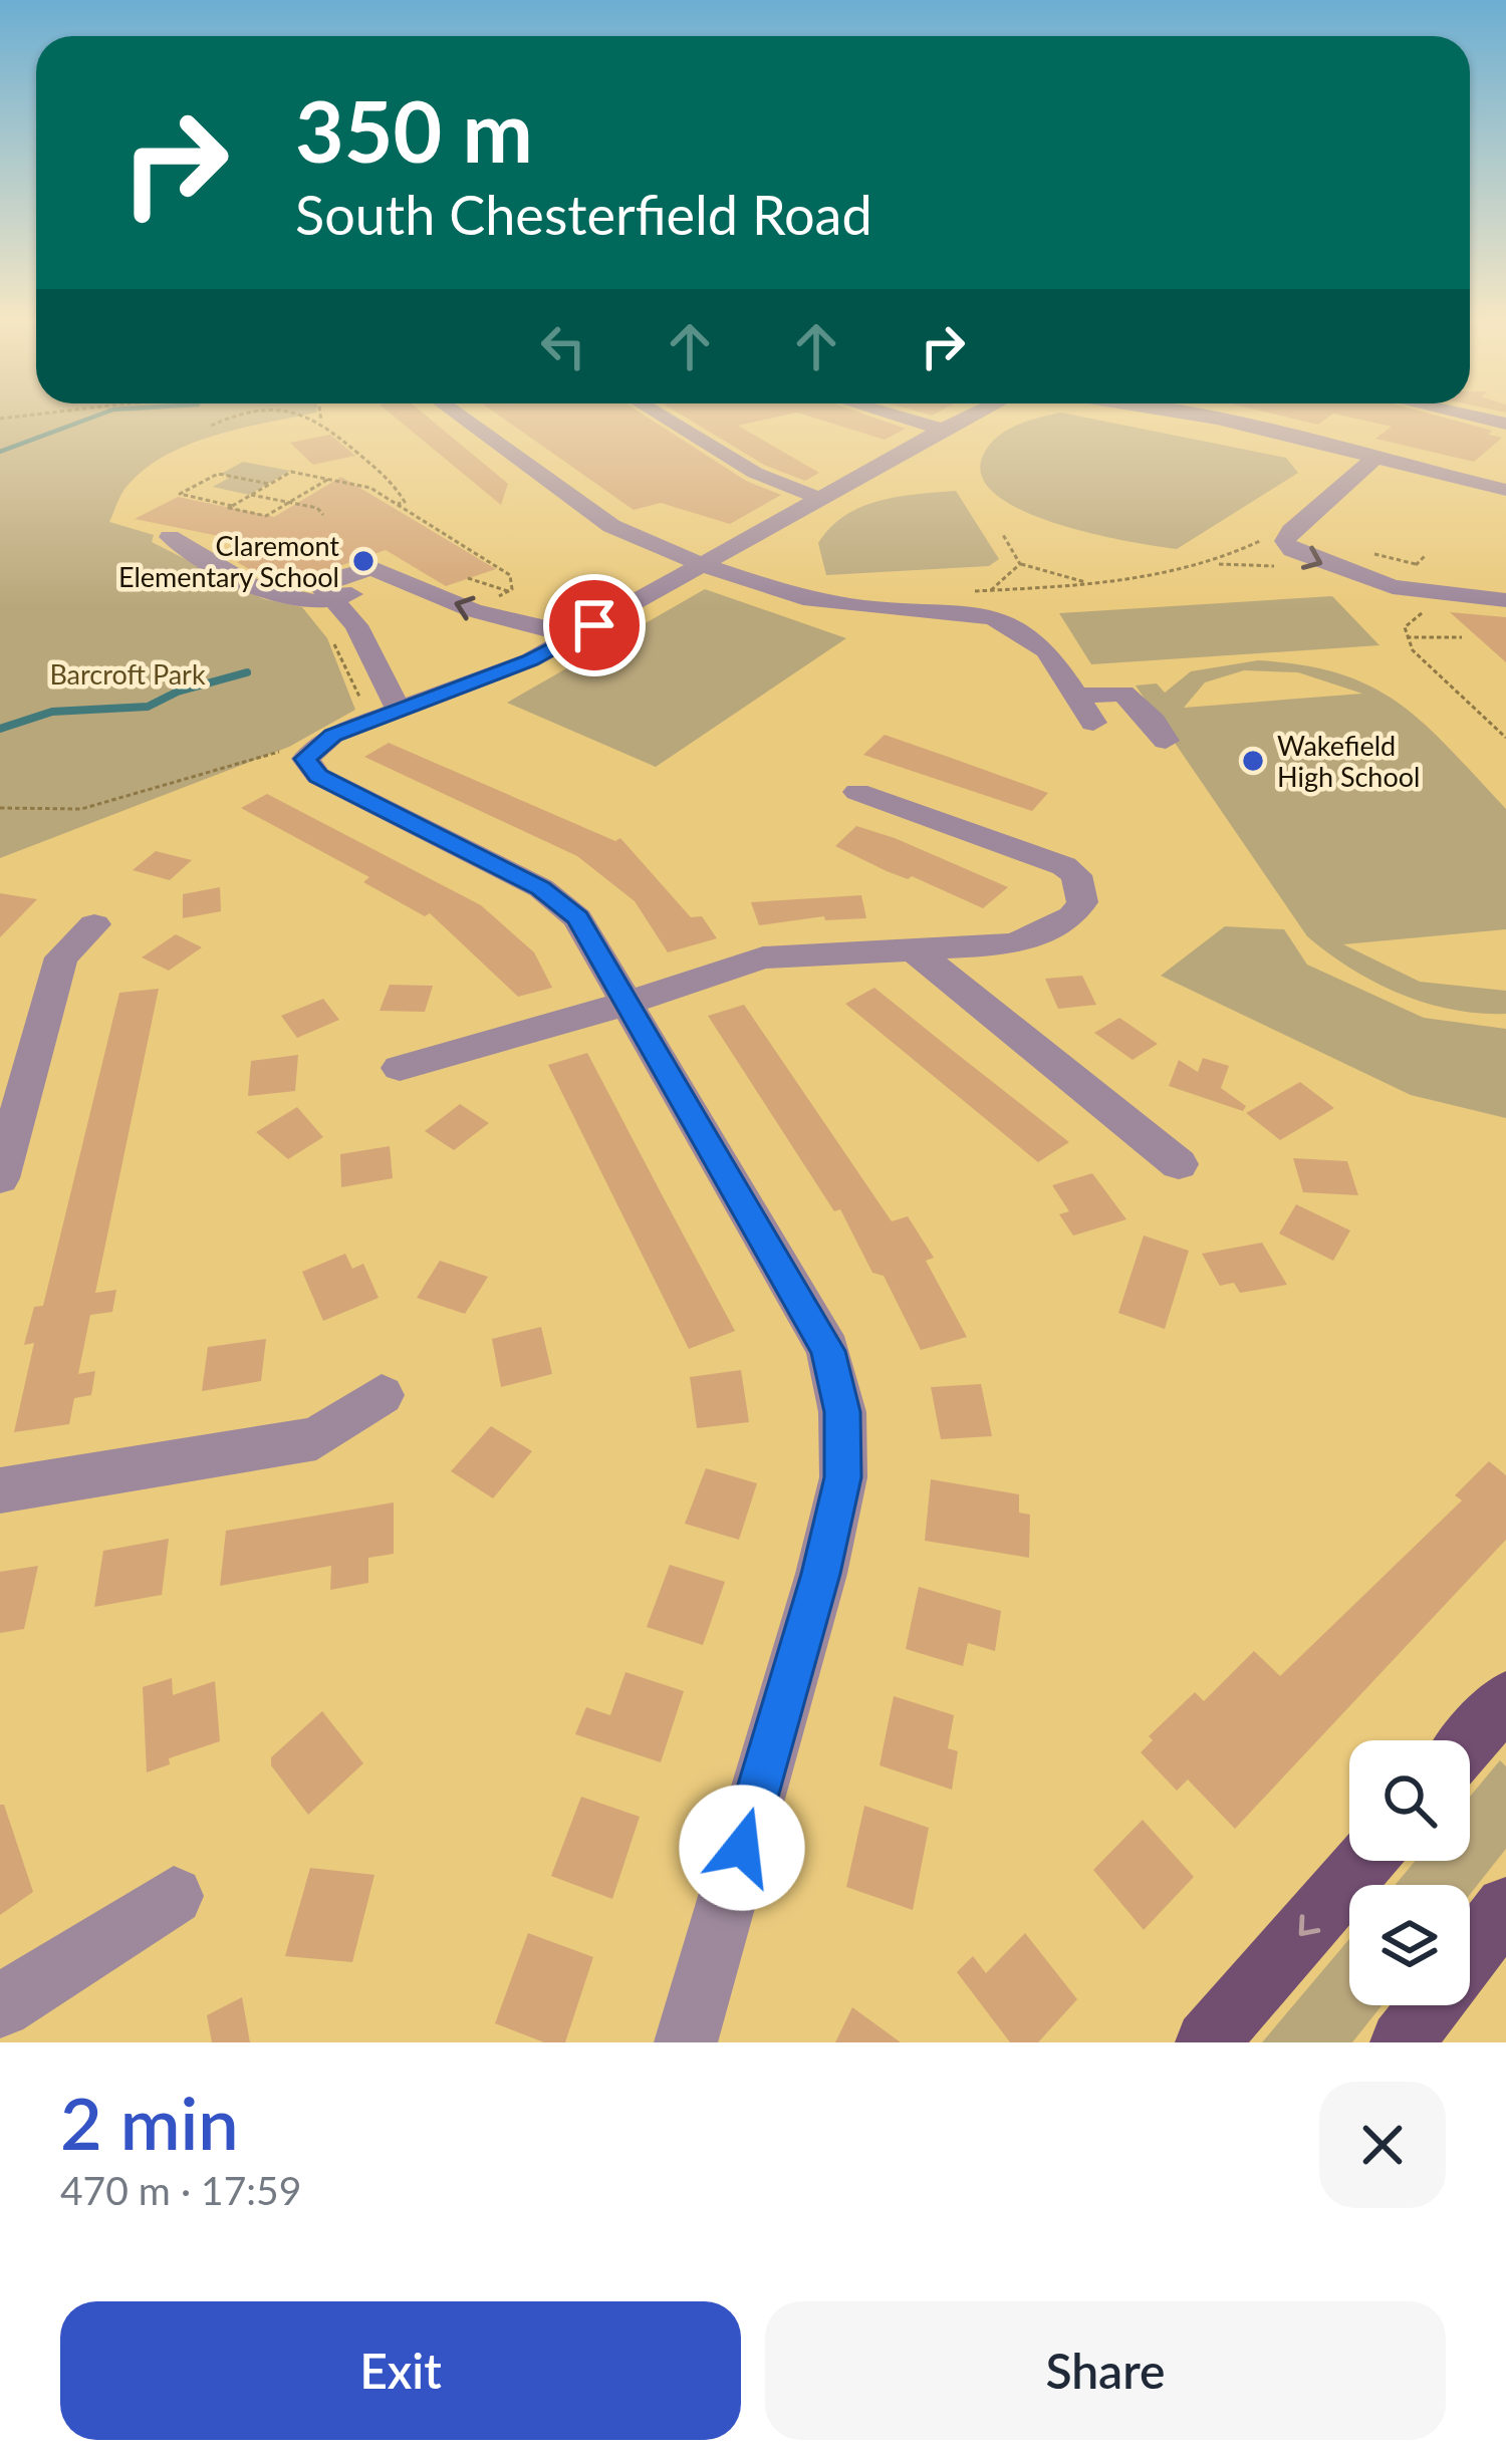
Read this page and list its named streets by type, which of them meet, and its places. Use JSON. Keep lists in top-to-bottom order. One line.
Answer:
{"parks":["Barcroft Park"],"places":["Claremont Elementary School","Wakefield High School"],"page":{"turn":["350 m","South Chesterfield Road"],"heading":["2 min","470 m · 17:59"],"buttons":["Exit","Share"]}}
